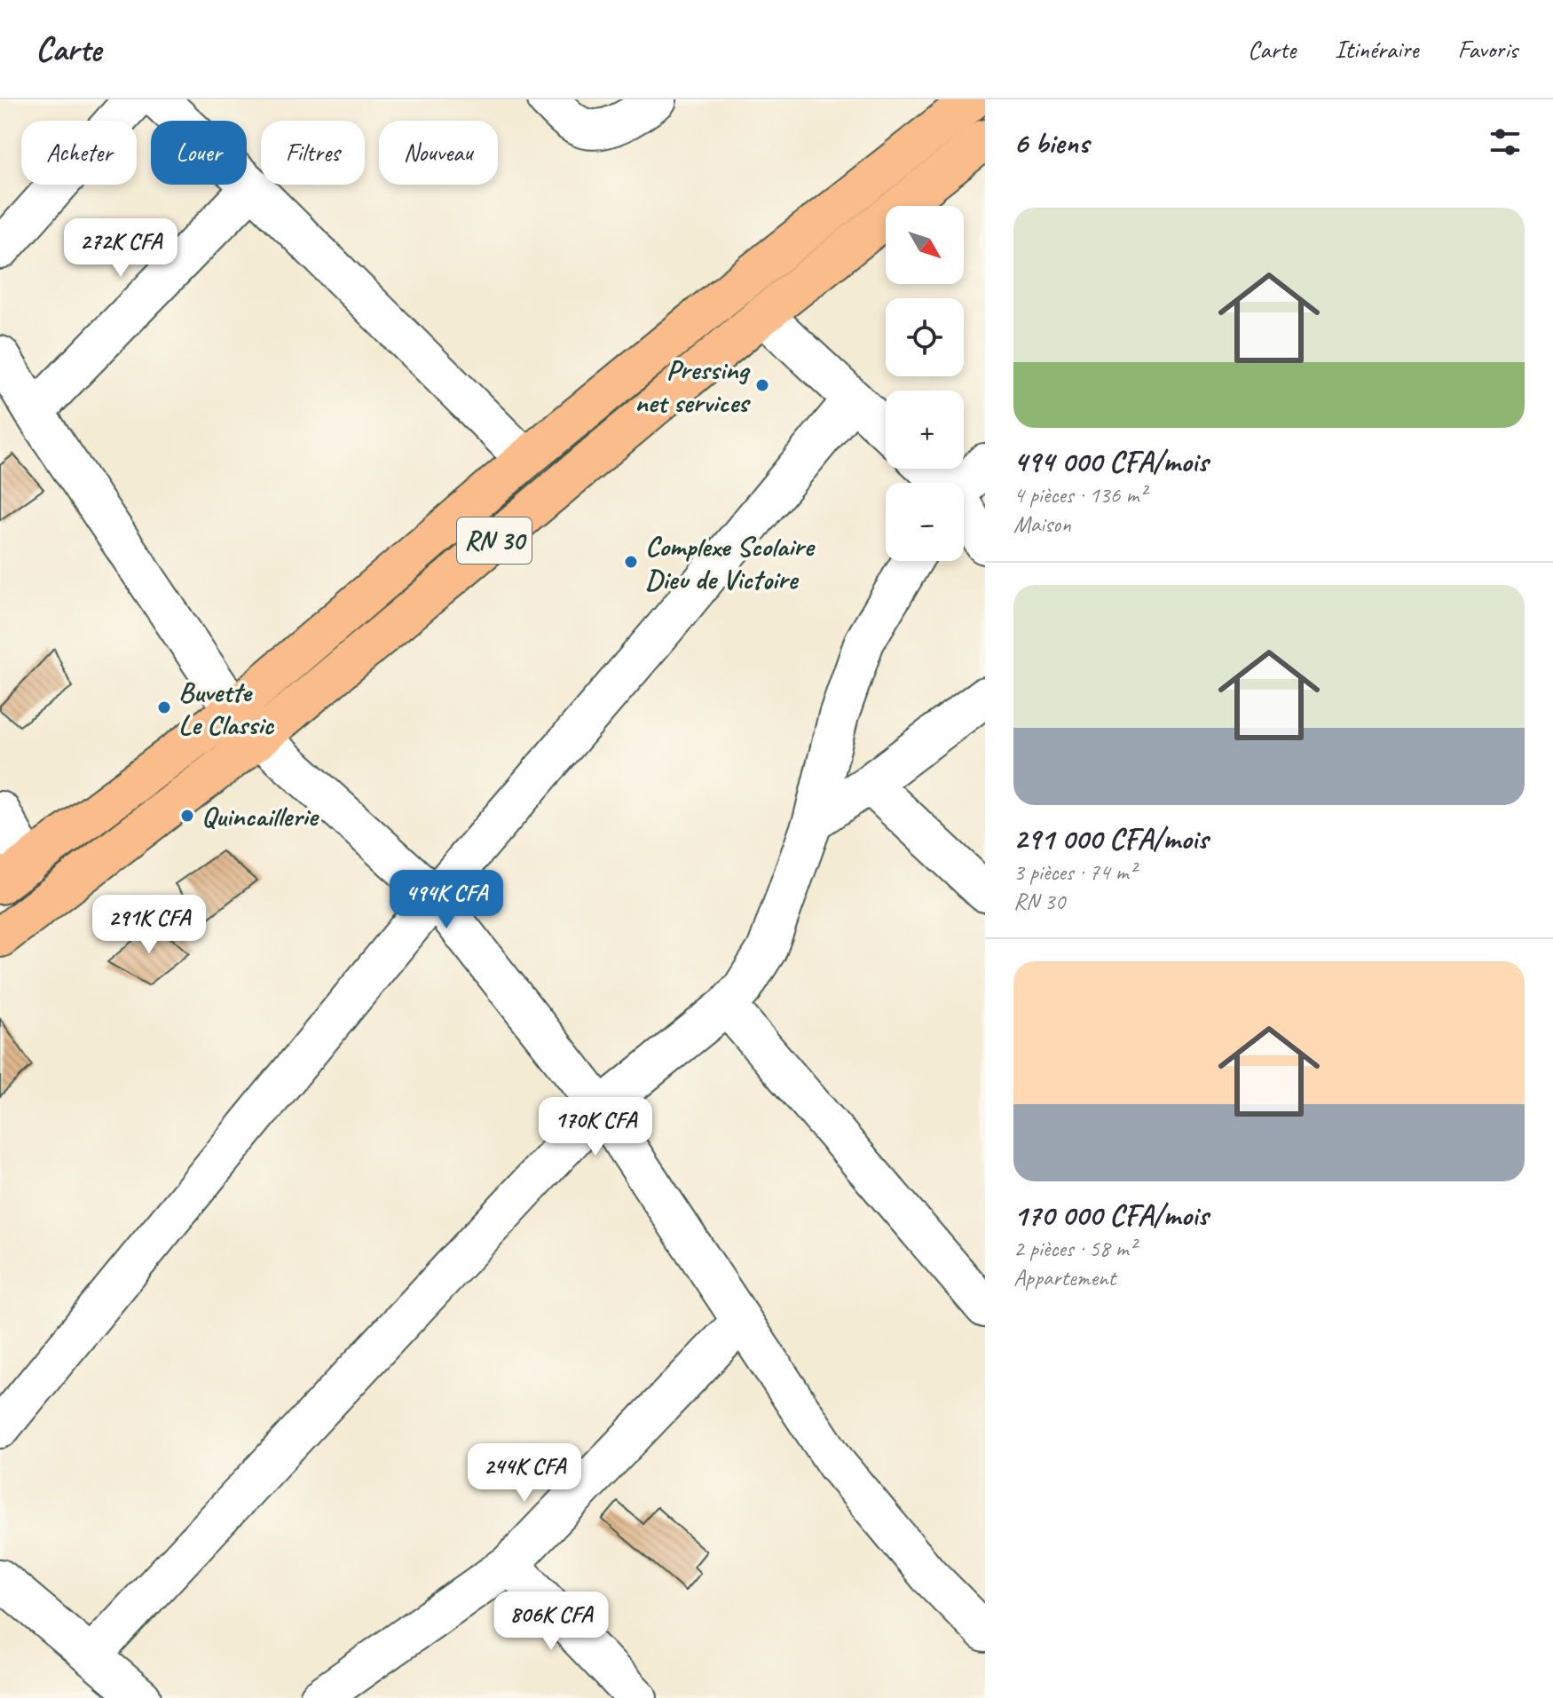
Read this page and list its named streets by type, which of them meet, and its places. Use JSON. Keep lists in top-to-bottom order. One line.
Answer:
{"streets":{"main road":["RN 30"]},"places":["Pressing net services","Complexe Scolaire Dieu de Victoire","Buvette Le Classic","Quincaillerie"],"north":"bottom right","page":{"header":"Carte","nav":["Carte","Itinéraire","Favoris"],"heading":"6 biens","chip":["Acheter","Louer","Filtres","Nouveau"],"list":[{"name":"494 000 CFA/mois","note":"4 pièces · 136 m² · Maison"},{"name":"291 000 CFA/mois","note":"3 pièces · 74 m² · RN 30"},{"name":"170 000 CFA/mois","note":"2 pièces · 58 m² · Appartement"}],"map_buttons":["+","−"],"price":["272K CFA","494K CFA","291K CFA","170K CFA","244K CFA","806K CFA"]}}
